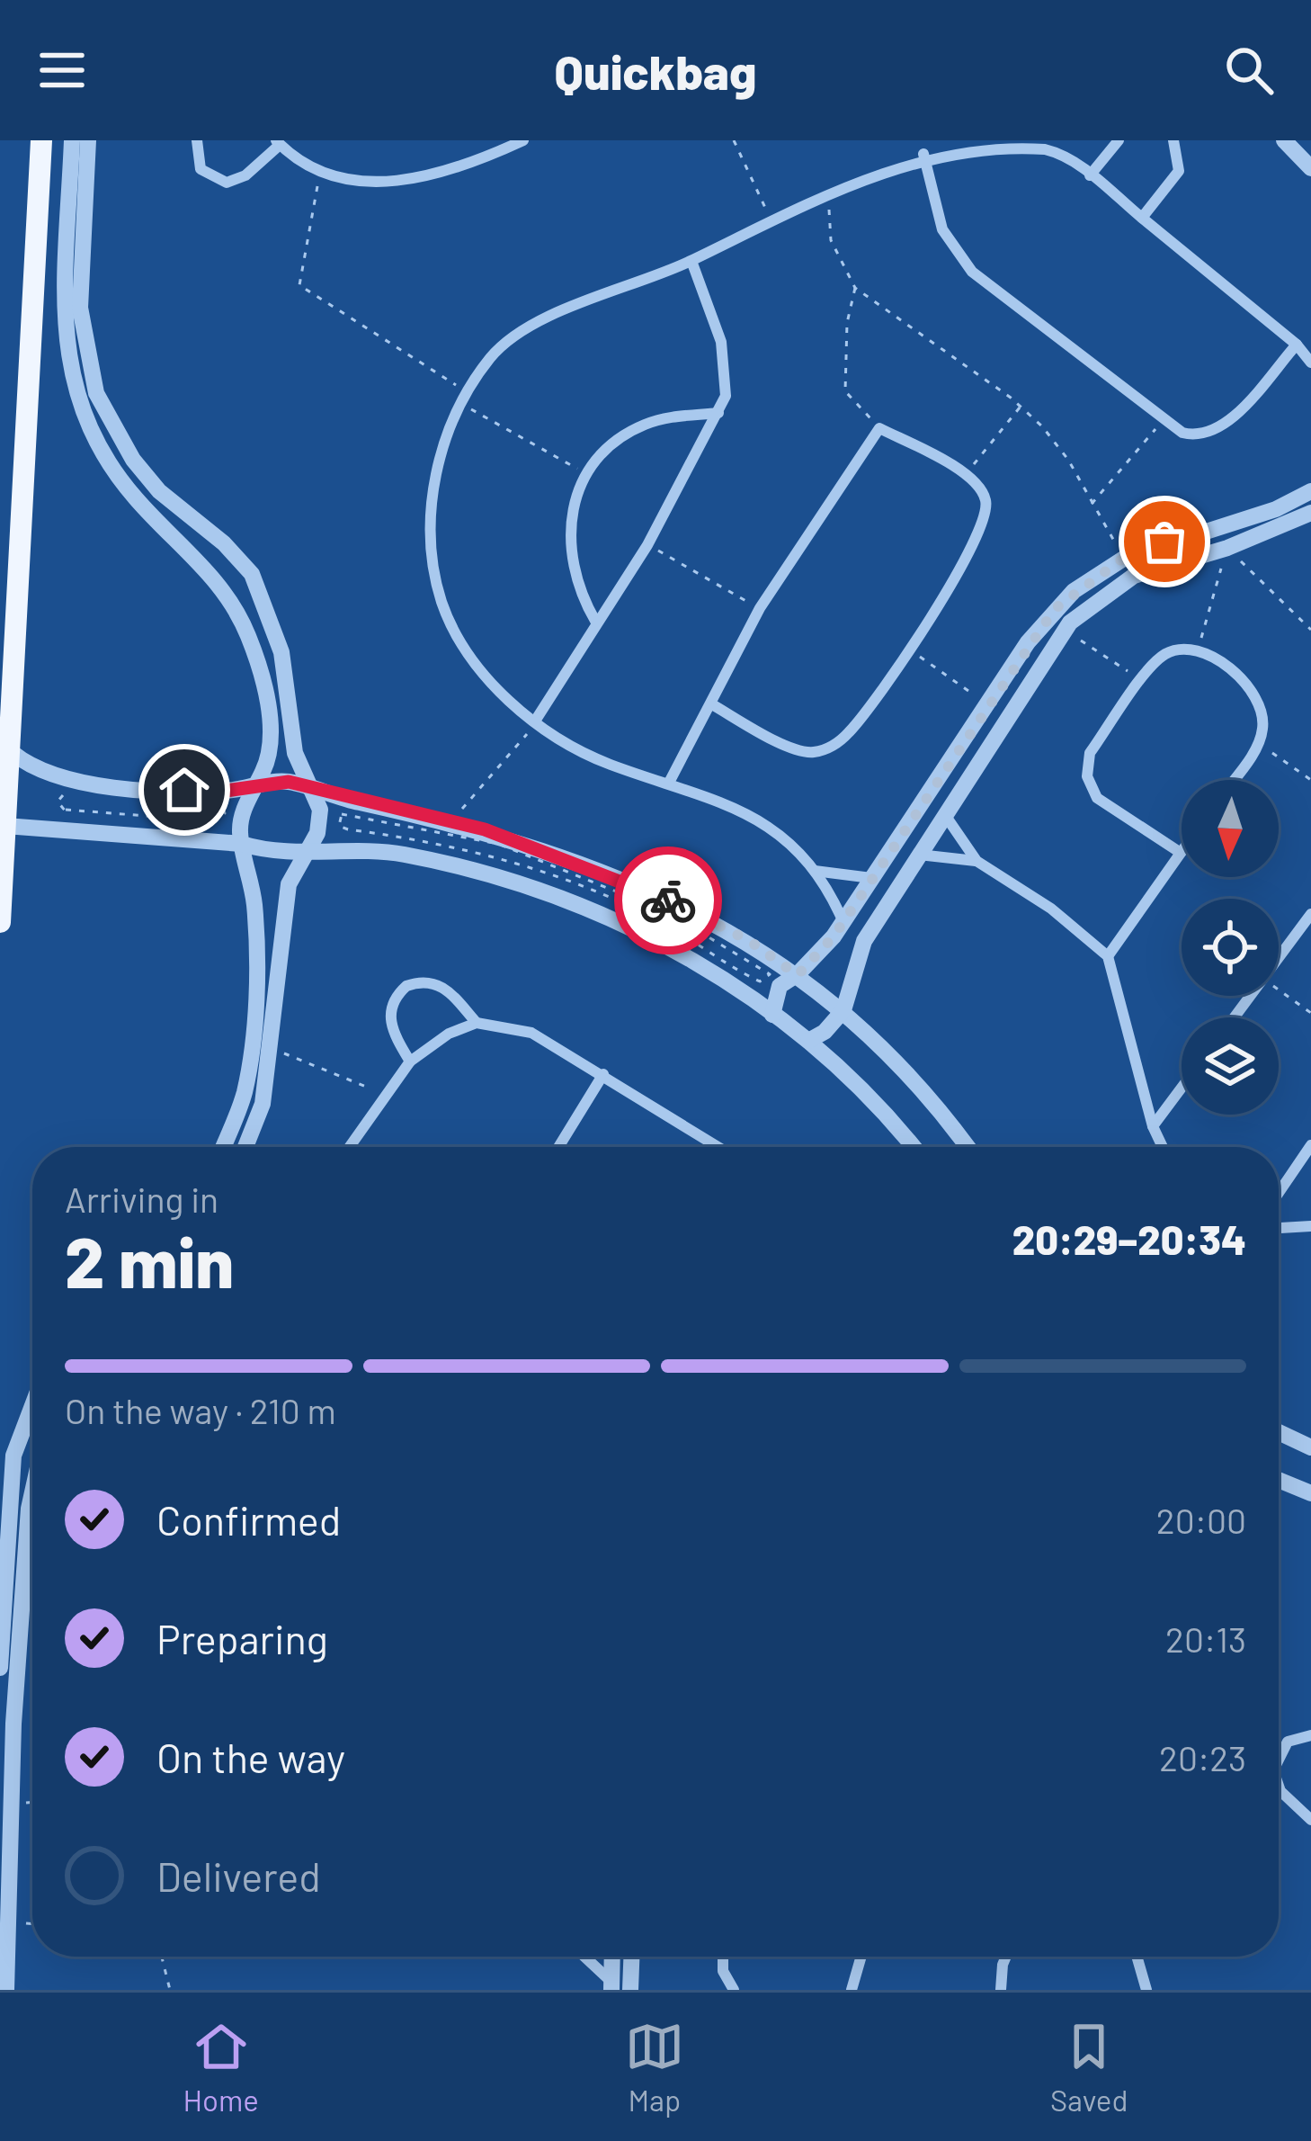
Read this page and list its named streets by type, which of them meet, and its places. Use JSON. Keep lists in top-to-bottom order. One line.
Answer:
{"north":"bottom","page":{"header":"Quickbag","heading":["2 min","Arriving in","20:29–20:34"],"bar":"On the way · 210 m","list":[["Confirmed","20:00"],["Preparing","20:13"],["On the way","20:23"],"Delivered"],"tabs":["Home","Map","Saved"]}}
